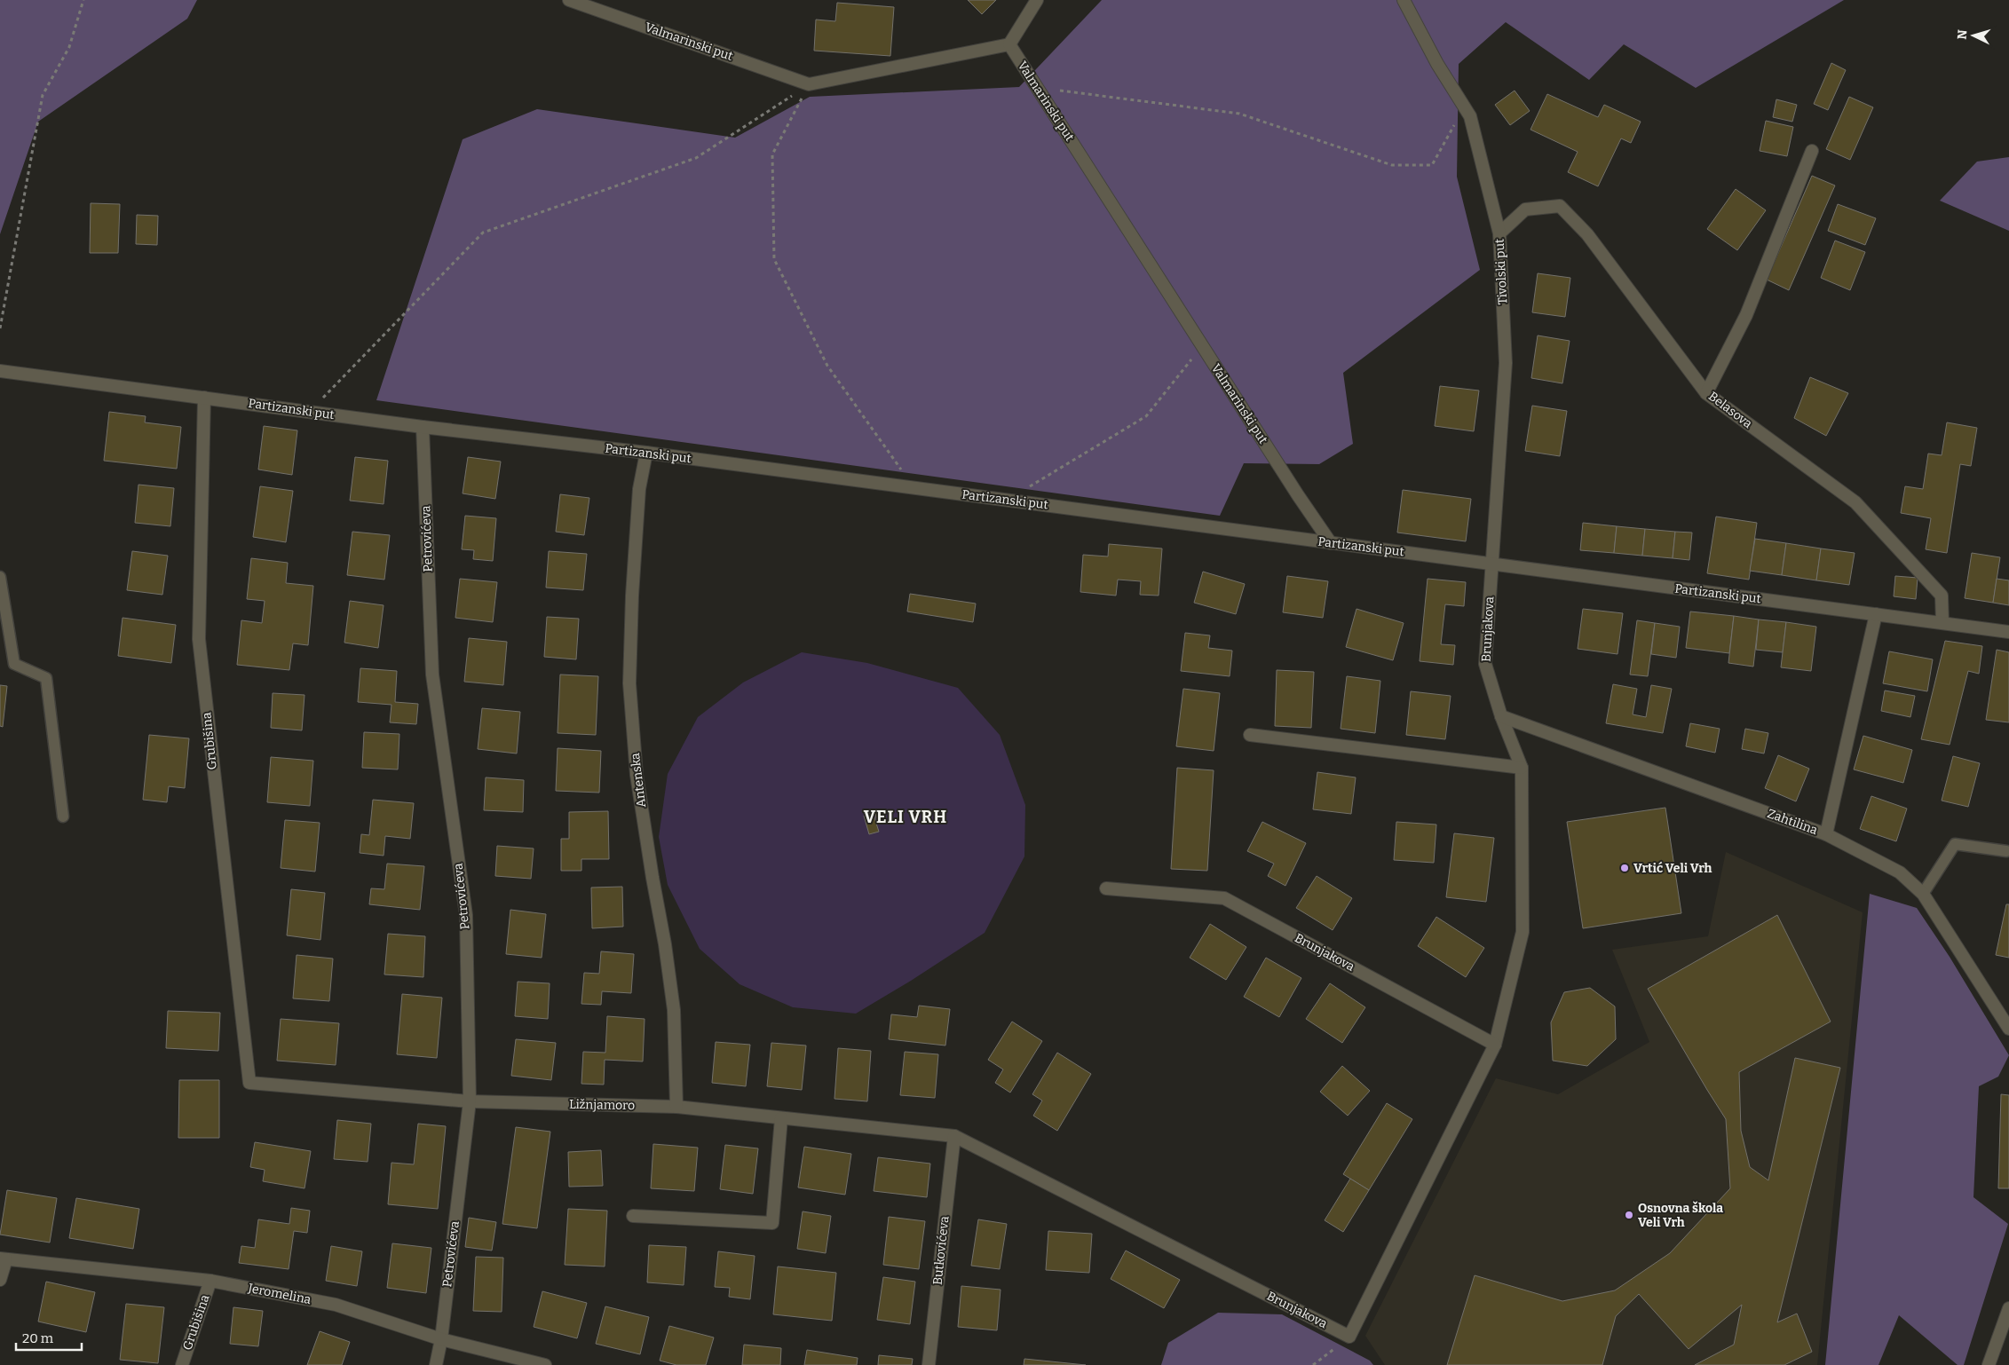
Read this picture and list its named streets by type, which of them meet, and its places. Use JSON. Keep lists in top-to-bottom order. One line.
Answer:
{"streets":{"street":["Valmarinski put","Tivolski put","Partizanski put","Belasova","Petrovićeva","Brunjakova","Grubišina","Antenska","Zahtilina","Ližnjamoro","Butkovićeva","Jeromelina"]},"crossings":[["Valmarinski put","Partizanski put"],["Tivolski put","Partizanski put"],["Tivolski put","Belasova"],["Tivolski put","Brunjakova"],["Partizanski put","Belasova"],["Partizanski put","Petrovićeva"],["Partizanski put","Brunjakova"],["Partizanski put","Grubišina"],["Partizanski put","Antenska"],["Petrovićeva","Ližnjamoro"],["Petrovićeva","Jeromelina"],["Brunjakova","Zahtilina"],["Brunjakova","Ližnjamoro"],["Brunjakova","Butkovićeva"],["Grubišina","Ližnjamoro"],["Grubišina","Jeromelina"],["Antenska","Ližnjamoro"],["Ližnjamoro","Butkovićeva"]],"districts":["VELI VRH"],"places":["Vrtić Veli Vrh","Osnovna škola Veli Vrh"],"scale_bar":"20 m","north":"left"}
